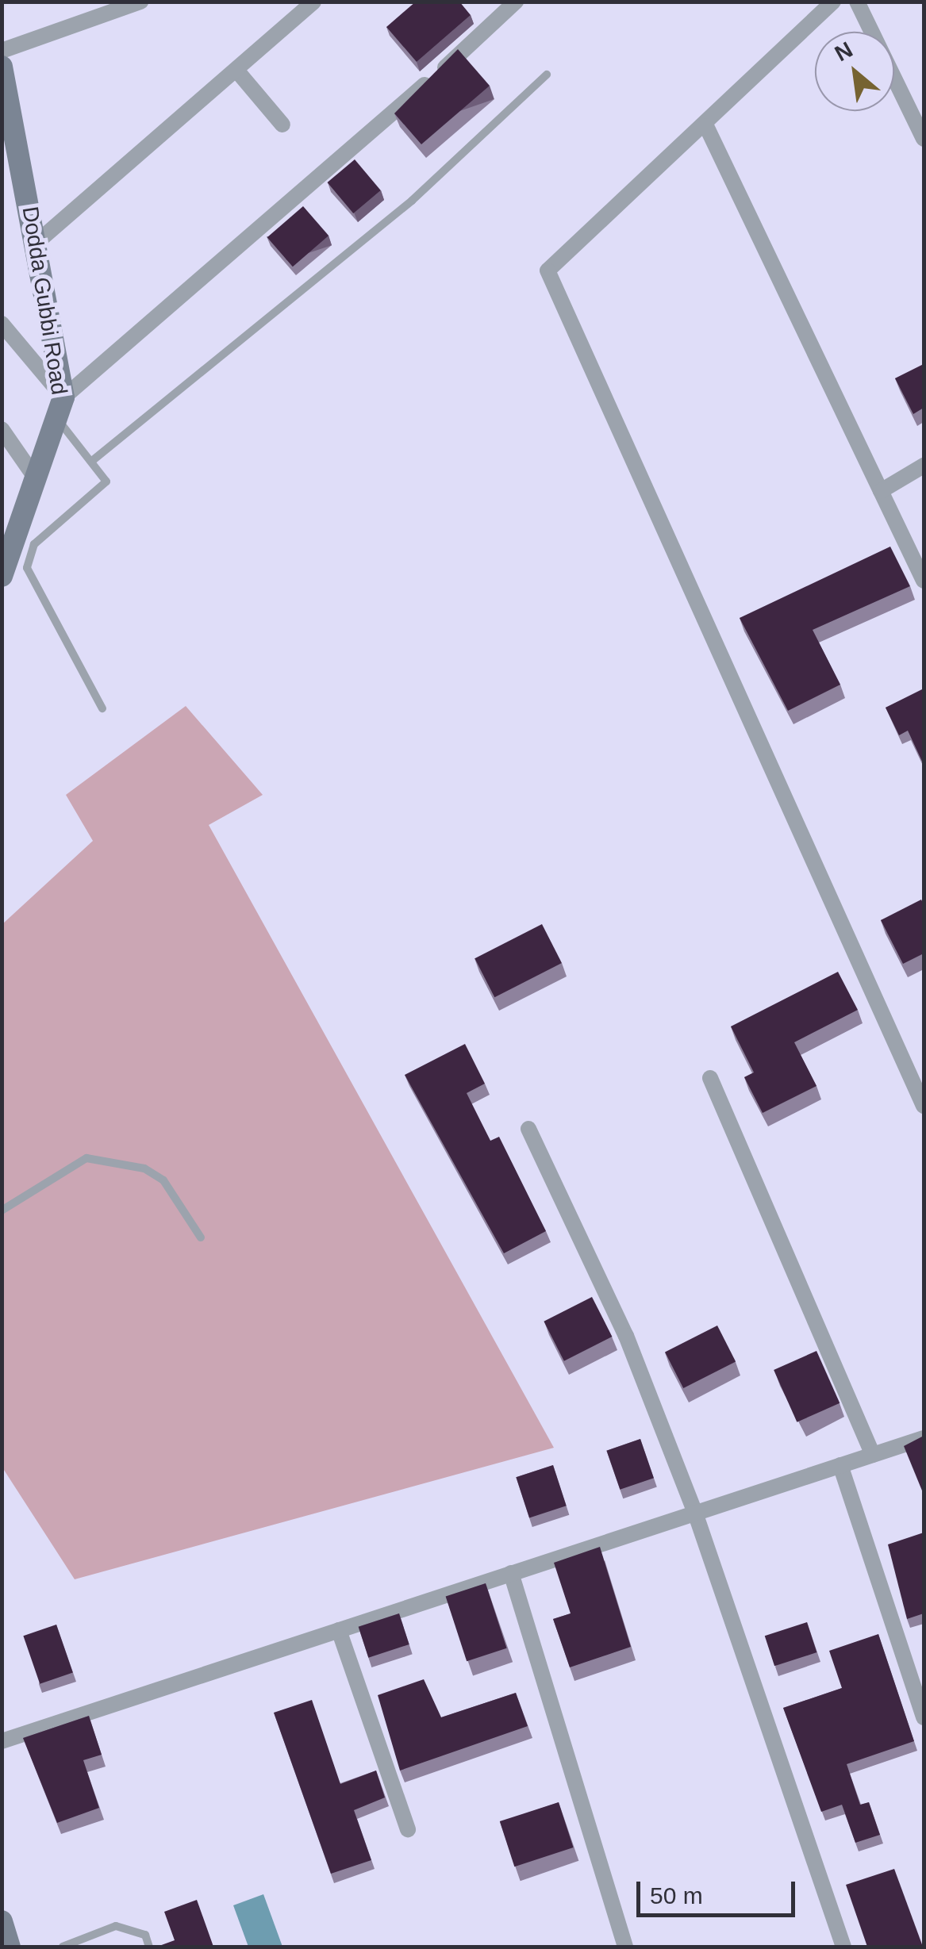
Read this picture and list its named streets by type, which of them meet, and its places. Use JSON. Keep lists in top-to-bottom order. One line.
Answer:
{"streets":{"main road":["Dodda Gubbi Road"]},"scale_bar":"50 m","north":"top left"}
